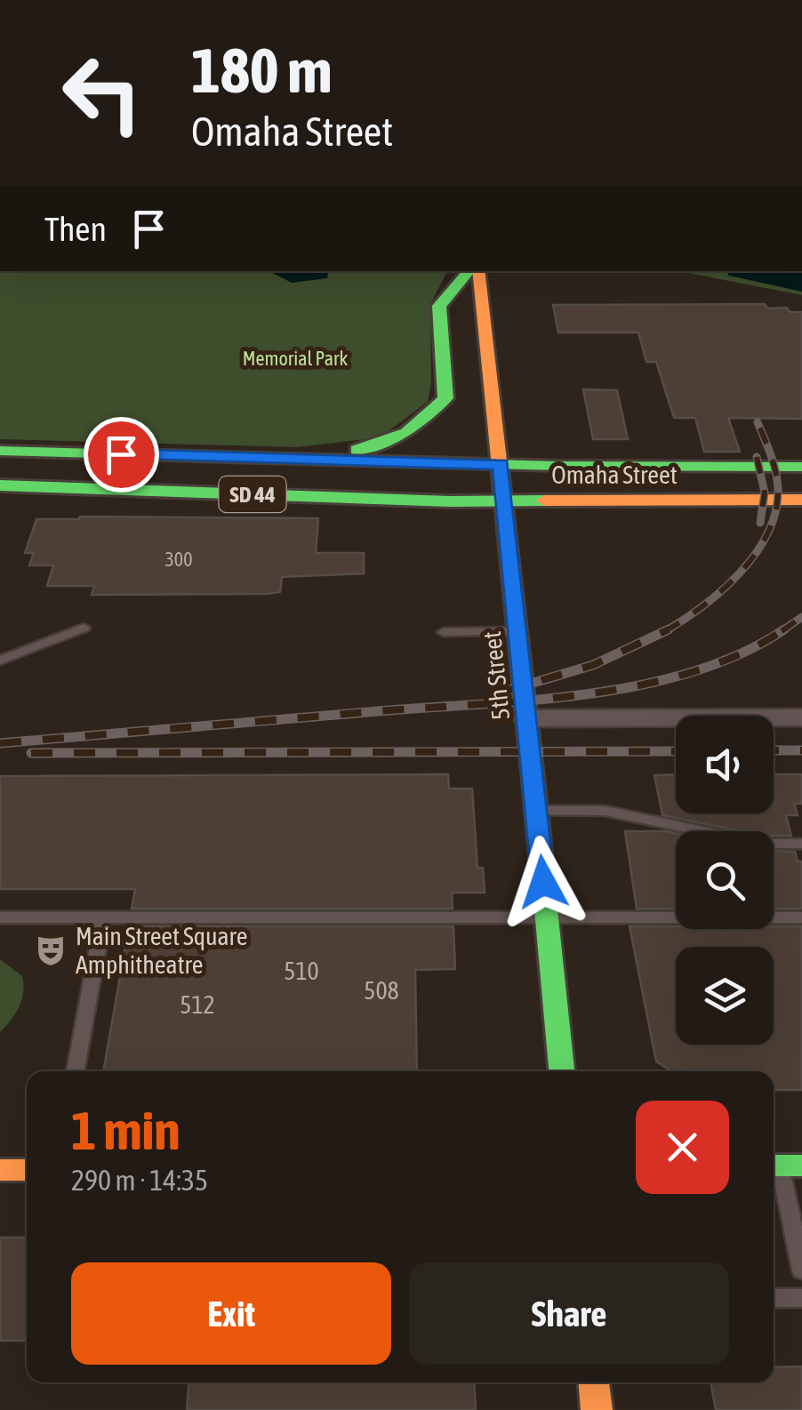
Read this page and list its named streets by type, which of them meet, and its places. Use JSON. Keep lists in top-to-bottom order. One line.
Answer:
{"streets":{"main road":["Omaha Street","SD 44","5th Street"]},"crossings":[["Omaha Street","5th Street"]],"parks":["Memorial Park"],"places":{"theatre":["Main Street Square Amphitheatre"]},"house_numbers":["300","510","508","512"],"page":{"turn":["180 m","Omaha Street"],"then":"Then","heading":["1 min","290 m · 14:35"],"buttons":["Exit","Share"]}}
